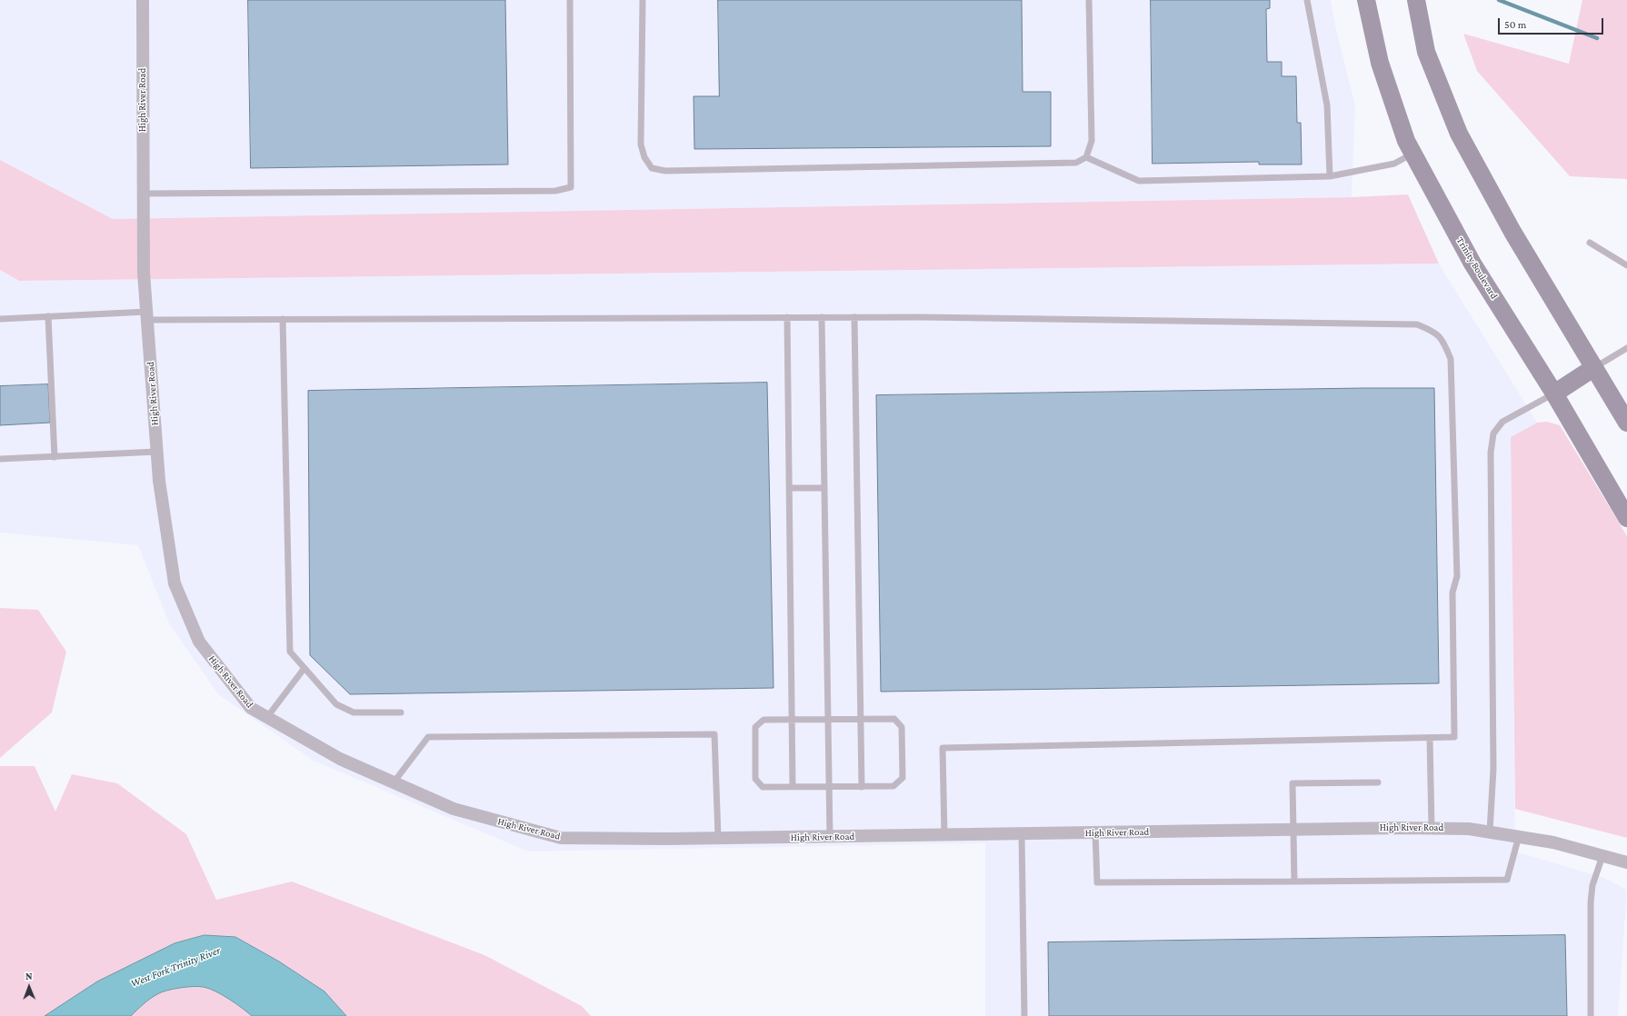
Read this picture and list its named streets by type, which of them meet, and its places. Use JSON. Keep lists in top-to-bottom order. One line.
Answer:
{"streets":{"main road":["Trinity Boulevard"],"street":["High River Road"]},"water":["West Fork Trinity River"],"scale_bar":"50 m","north":"top"}
